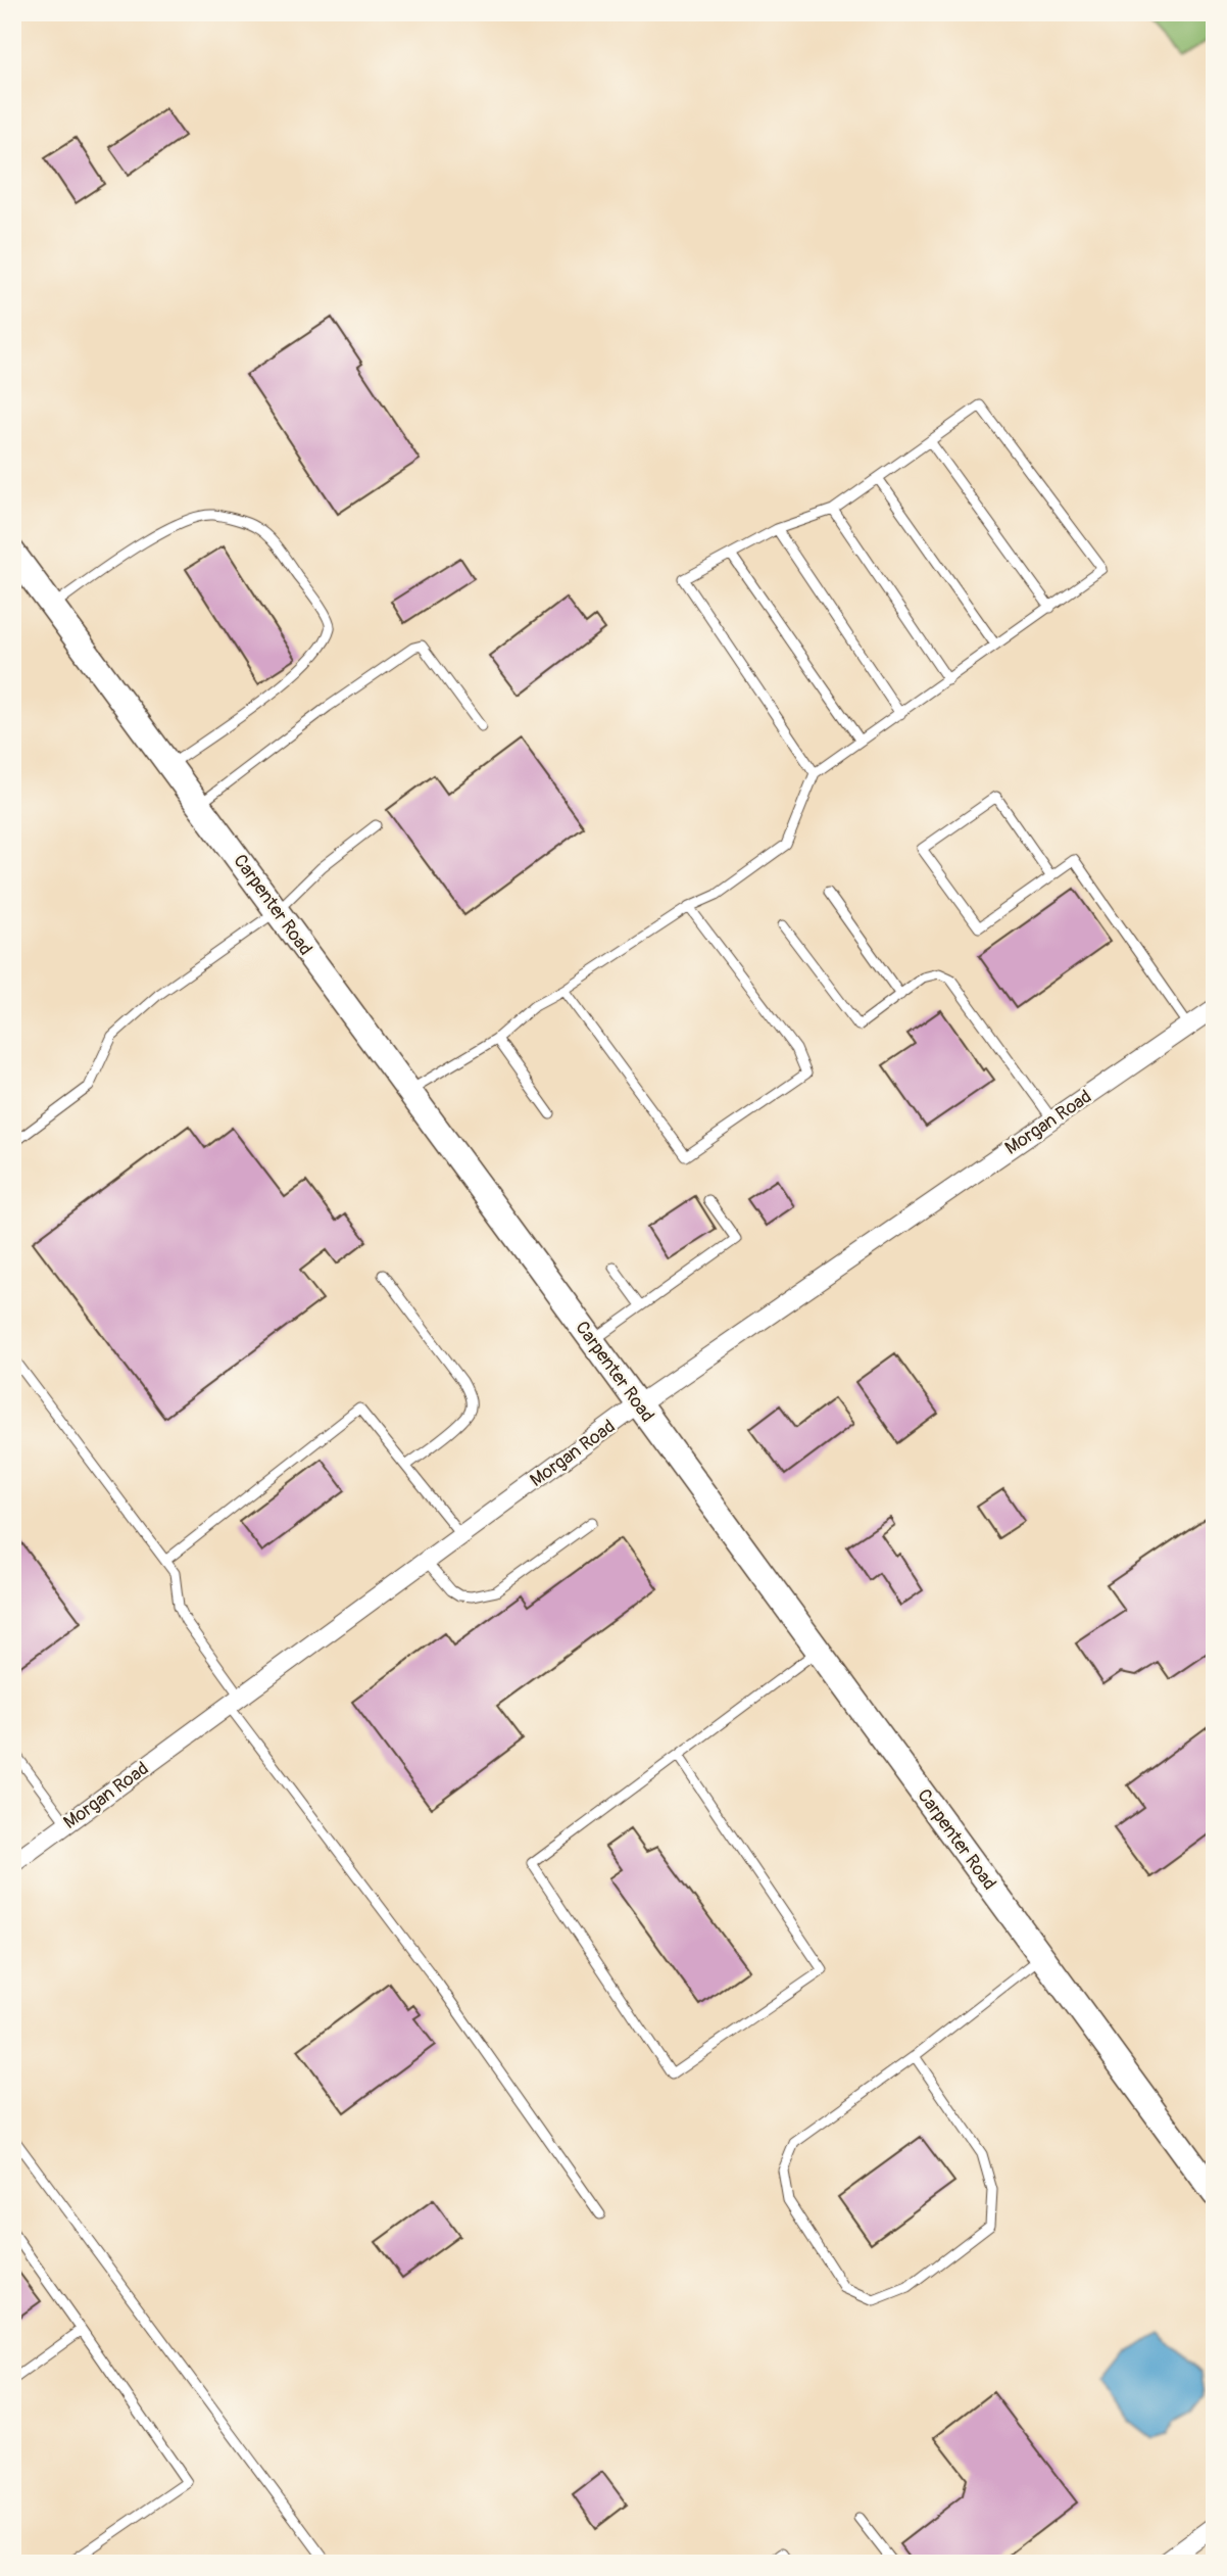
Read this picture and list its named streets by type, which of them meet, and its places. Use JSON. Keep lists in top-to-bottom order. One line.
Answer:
{"streets":{"main road":["Carpenter Road"],"street":["Morgan Road"]},"crossings":[["Carpenter Road","Morgan Road"]]}
